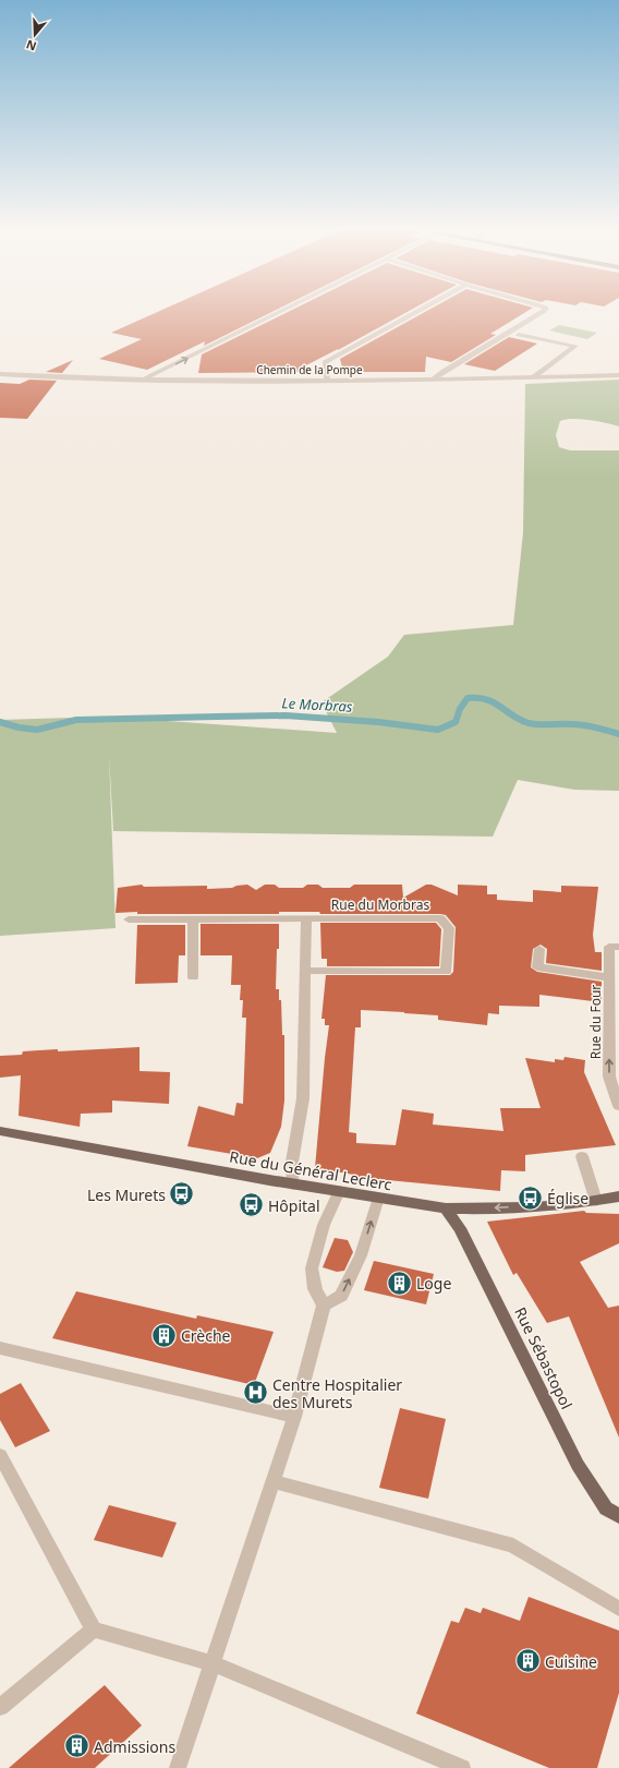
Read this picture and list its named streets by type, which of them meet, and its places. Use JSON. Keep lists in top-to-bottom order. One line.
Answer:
{"streets":{"main road":["Rue du Général Leclerc","Rue Sébastopol"],"street":["Chemin de la Pompe","Rue du Morbras","Rue du Four"]},"crossings":[["Rue du Général Leclerc","Rue Sébastopol"]],"one_way":["Rue du Four"],"water":["Le Morbras"],"places":{"bus stop":["Les Murets","Église","Hôpital"],"building":["Loge","Crèche","Cuisine","Admissions"],"hospital":["Centre Hospitalier des Murets"]},"north":"bottom"}
